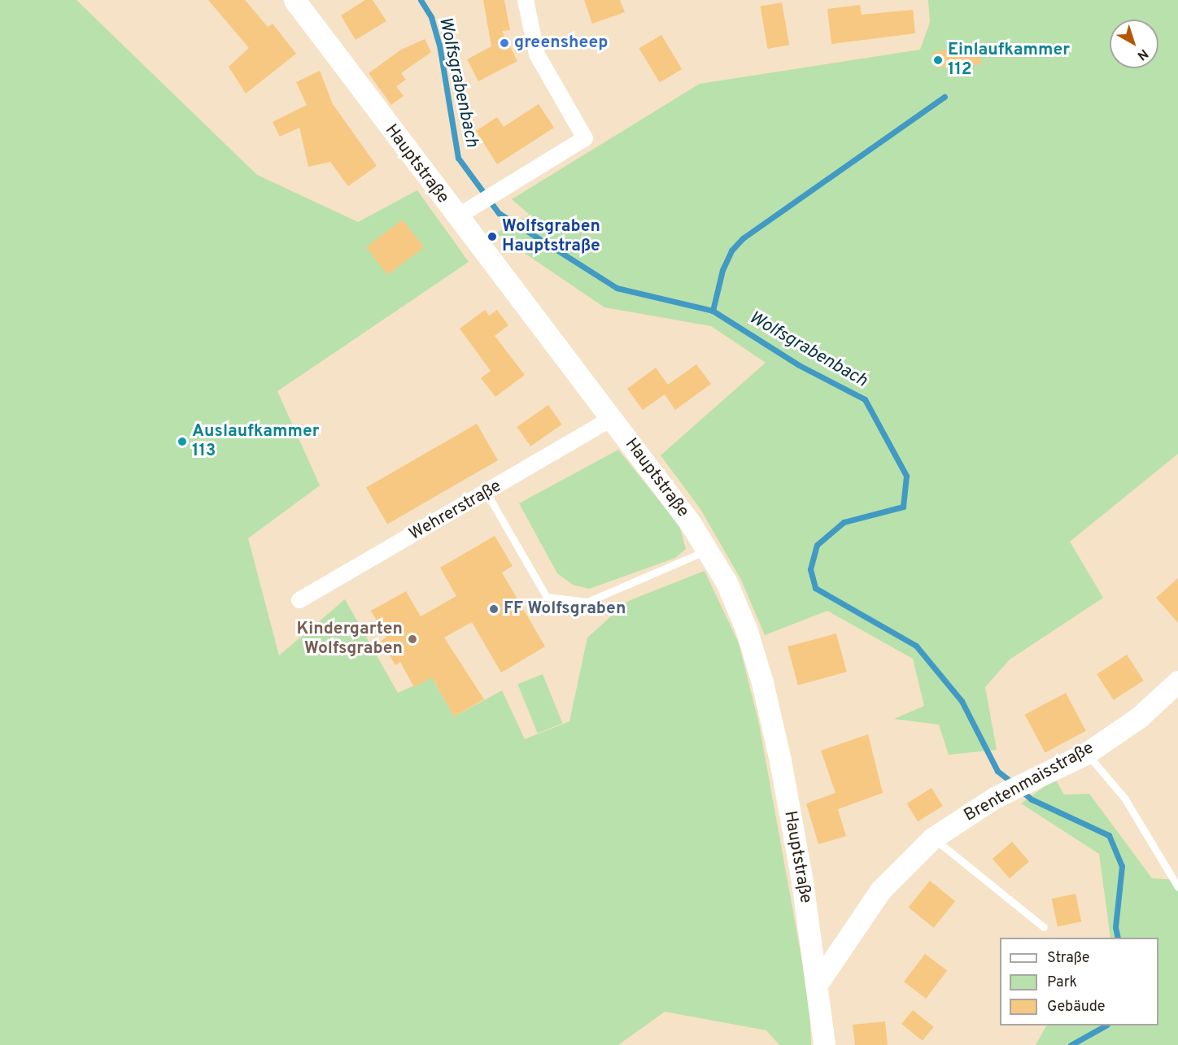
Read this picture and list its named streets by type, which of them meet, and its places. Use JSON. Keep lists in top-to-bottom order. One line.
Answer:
{"streets":{"main road":["Hauptstraße","Brentenmaisstraße"],"street":["Wehrerstraße"]},"crossings":[["Hauptstraße","Wehrerstraße"],["Hauptstraße","Brentenmaisstraße"]],"water":["Wolfsgrabenbach"],"places":["greensheep","Einlaufkammer 112","Wolfsgraben Hauptstraße","Auslaufkammer 113","FF Wolfsgraben","Kindergarten Wolfsgraben"],"legend":["Straße","Park","Gebäude"],"north":"bottom right"}
